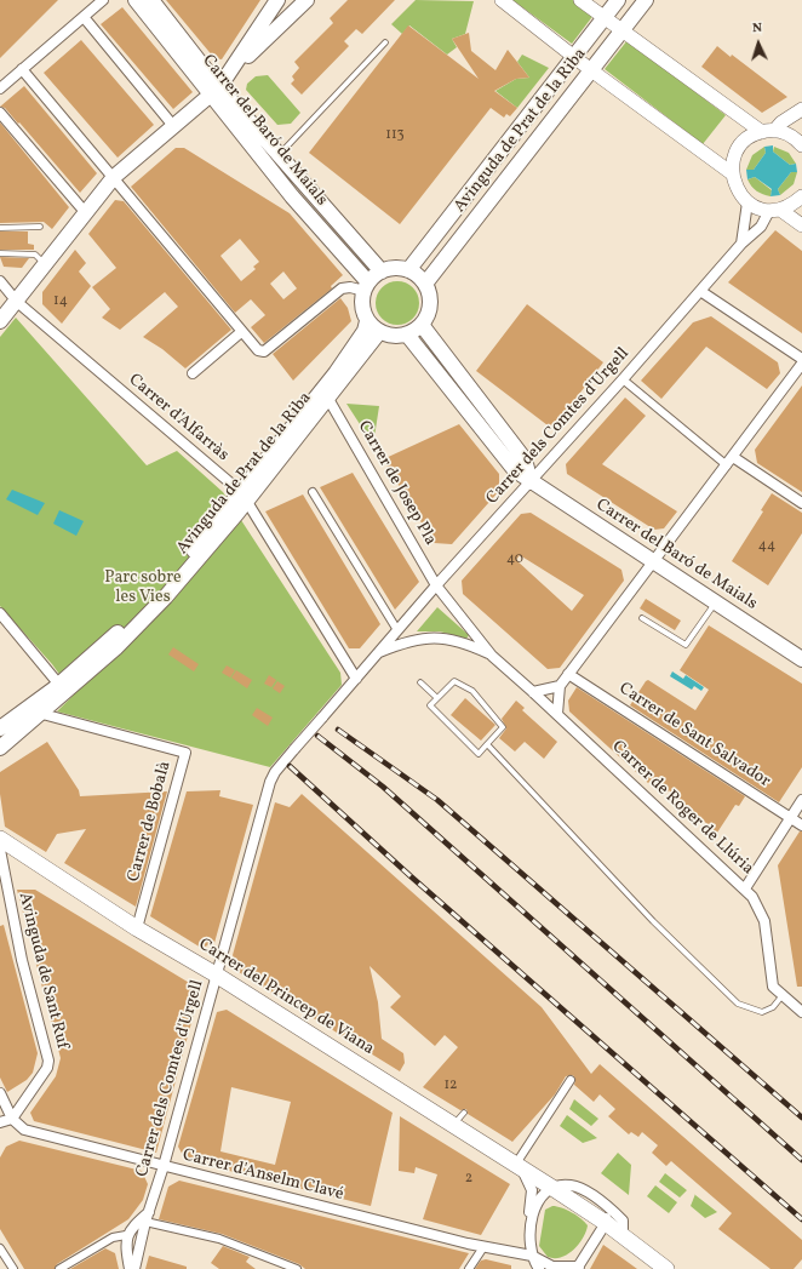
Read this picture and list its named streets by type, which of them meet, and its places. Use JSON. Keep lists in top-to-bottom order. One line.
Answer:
{"streets":{"main road":["Carrer del Baró de Maials","Avinguda de Prat de la Riba","Carrer del Princep de Viana"],"street":["Carrer d'Alfarràs","Carrer dels Comtes d'Urgell","Carrer de Josep Pla","Carrer de Sant Salvador","Carrer de Roger de Llúria","Carrer de Bobalà","Avinguda de Sant Ruf","Carrer d'Anselm Clavé"]},"crossings":[["Carrer del Baró de Maials","Avinguda de Prat de la Riba"],["Carrer del Baró de Maials","Carrer dels Comtes d'Urgell"],["Avinguda de Prat de la Riba","Carrer d'Alfarràs"],["Avinguda de Prat de la Riba","Carrer de Josep Pla"],["Avinguda de Prat de la Riba","Carrer de Bobalà"],["Carrer d'Alfarràs","Carrer dels Comtes d'Urgell"],["Carrer dels Comtes d'Urgell","Carrer de Josep Pla"],["Carrer dels Comtes d'Urgell","Carrer de Roger de Llúria"],["Carrer dels Comtes d'Urgell","Carrer del Princep de Viana"],["Carrer dels Comtes d'Urgell","Carrer d'Anselm Clavé"],["Carrer de Josep Pla","Carrer de Roger de Llúria"],["Carrer de Bobalà","Carrer del Princep de Viana"],["Avinguda de Sant Ruf","Carrer d'Anselm Clavé"],["Carrer del Princep de Viana","Carrer d'Anselm Clavé"]],"parks":["Parc sobre les Vies"],"house_numbers":["113","14","44","40","12","2"],"north":"top"}
